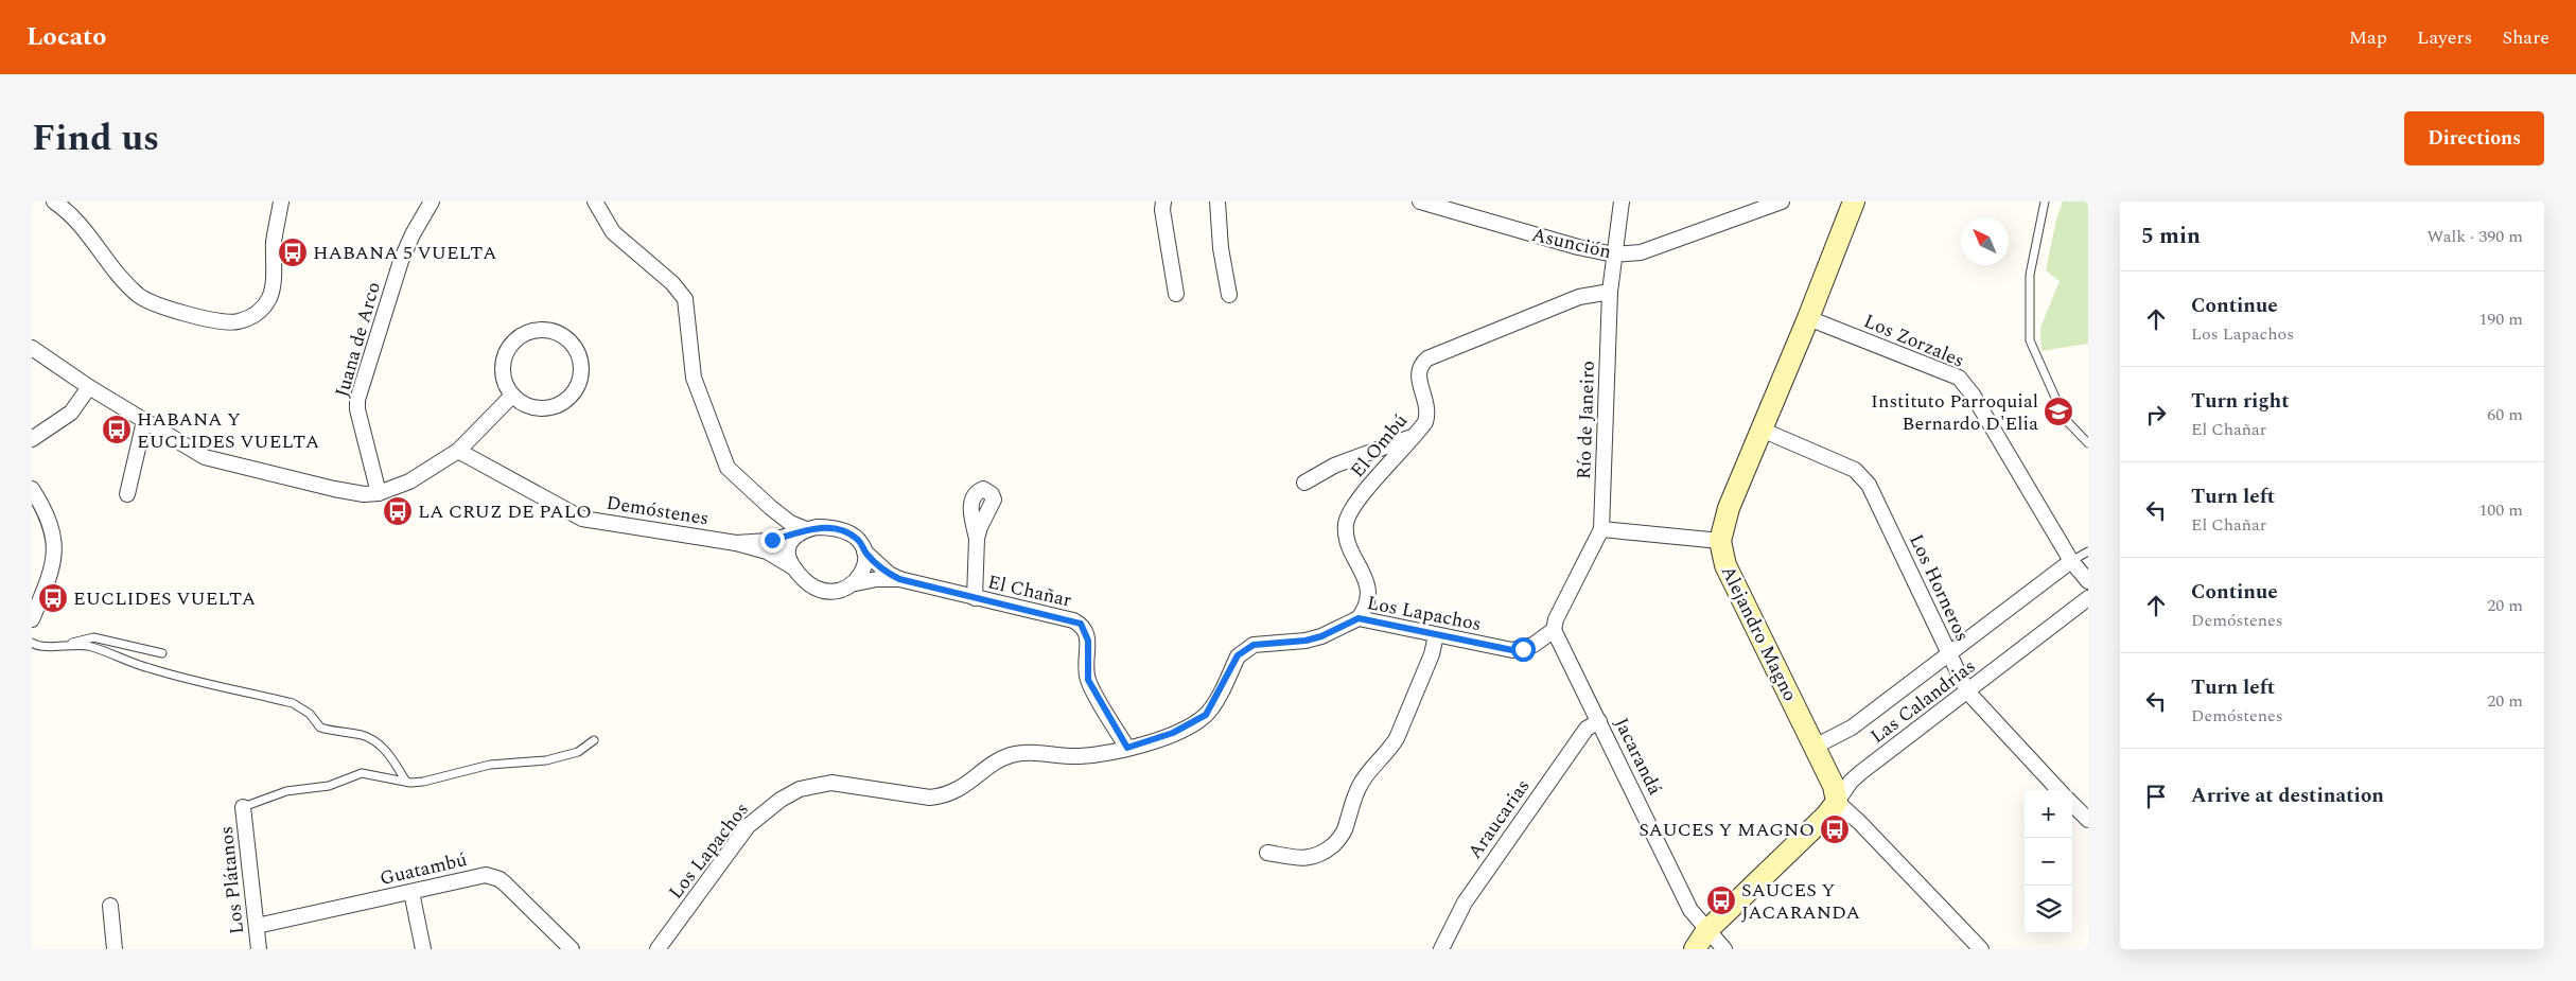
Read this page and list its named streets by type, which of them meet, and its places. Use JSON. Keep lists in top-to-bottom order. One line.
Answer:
{"streets":{"main road":["Alejandro Magno"],"street":["Asunción","Juana de Arco","Los Zorzales","Río de Janeiro","El Ombú","Demóstenes","Los Horneros","El Chañar","Los Lapachos","Las Calandrias","Jacarandá","Araucarias","Guatambú","Los Plátanos"]},"crossings":[["Asunción","Río de Janeiro"],["Los Zorzales","Alejandro Magno"],["Los Zorzales","Las Calandrias"],["Río de Janeiro","El Ombú"],["Río de Janeiro","Los Lapachos"],["Río de Janeiro","Jacarandá"],["El Ombú","Los Lapachos"],["Demóstenes","El Chañar"],["Los Horneros","Alejandro Magno"],["Los Horneros","Las Calandrias"],["El Chañar","Los Lapachos"],["Los Lapachos","Jacarandá"],["Alejandro Magno","Las Calandrias"],["Jacarandá","Araucarias"],["Guatambú","Los Plátanos"]],"places":{"bus stop":["HABANA 5 VUELTA","HABANA Y EUCLIDES VUELTA","LA CRUZ DE PALO","EUCLIDES VUELTA","SAUCES Y MAGNO","SAUCES Y JACARANDA"],"school or university":["Instituto Parroquial Bernardo D'Elia"]},"north":"top left","page":{"header":"Locato","nav":["Map","Layers","Share"],"title":"Find us","buttons":"Directions","heading":["5 min","Walk · 390 m"],"list":[["Continue","Los Lapachos","190 m"],["Turn right","El Chañar","60 m"],["Turn left","El Chañar","100 m"],["Continue","Demóstenes","20 m"],["Turn left","Demóstenes","20 m"],"Arrive at destination"],"map_buttons":["+","−"]}}
